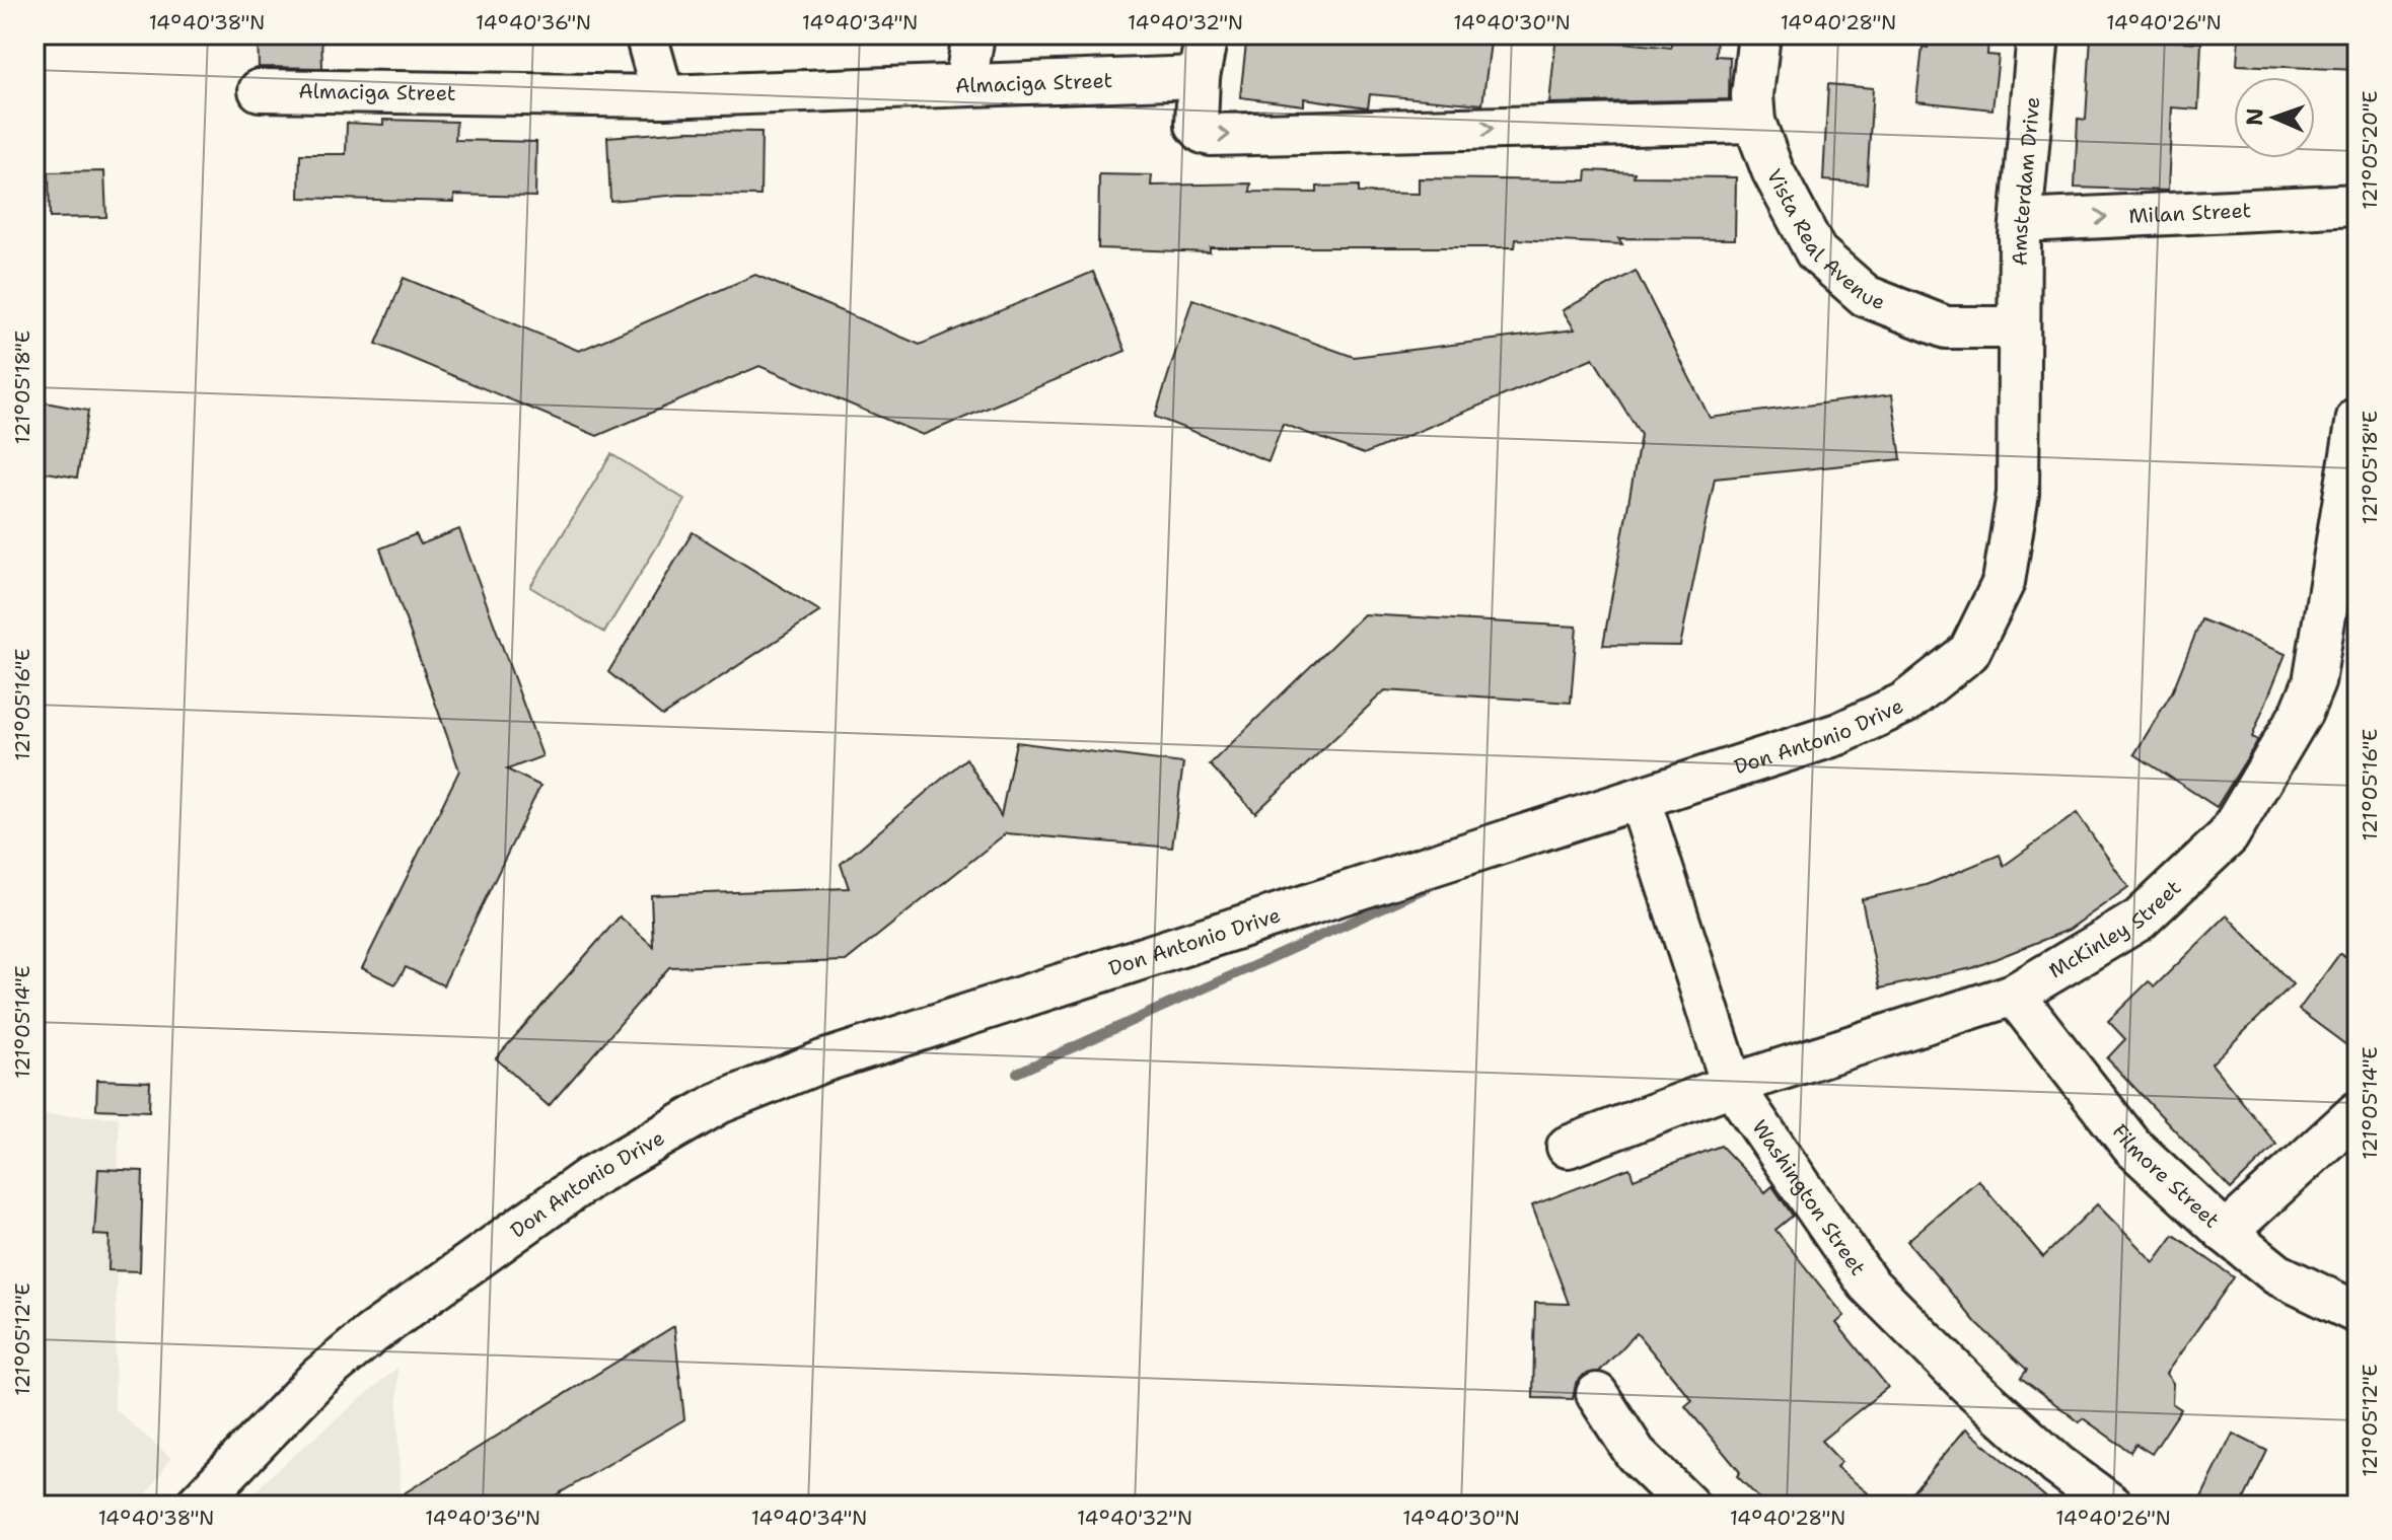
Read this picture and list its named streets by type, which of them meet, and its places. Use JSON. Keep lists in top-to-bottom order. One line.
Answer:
{"streets":{"street":["Almaciga Street","Amsterdam Drive","Milan Street","Vista Real Avenue","Don Antonio Drive","McKinley Street","Filmore Street","Washington Street"]},"crossings":[["Amsterdam Drive","Milan Street"],["Amsterdam Drive","Vista Real Avenue"],["Amsterdam Drive","Don Antonio Drive"],["Vista Real Avenue","Don Antonio Drive"],["Don Antonio Drive","Washington Street"],["McKinley Street","Filmore Street"],["McKinley Street","Washington Street"]],"one_way":["Milan Street"],"north":"left","coordinates":["14°40'38\"N","14°40'36\"N","14°40'34\"N","14°40'32\"N","14°40'30\"N","14°40'28\"N","14°40'26\"N","121°05'20\"E","121°05'18\"E","121°05'16\"E","121°05'14\"E","121°05'12\"E"]}
